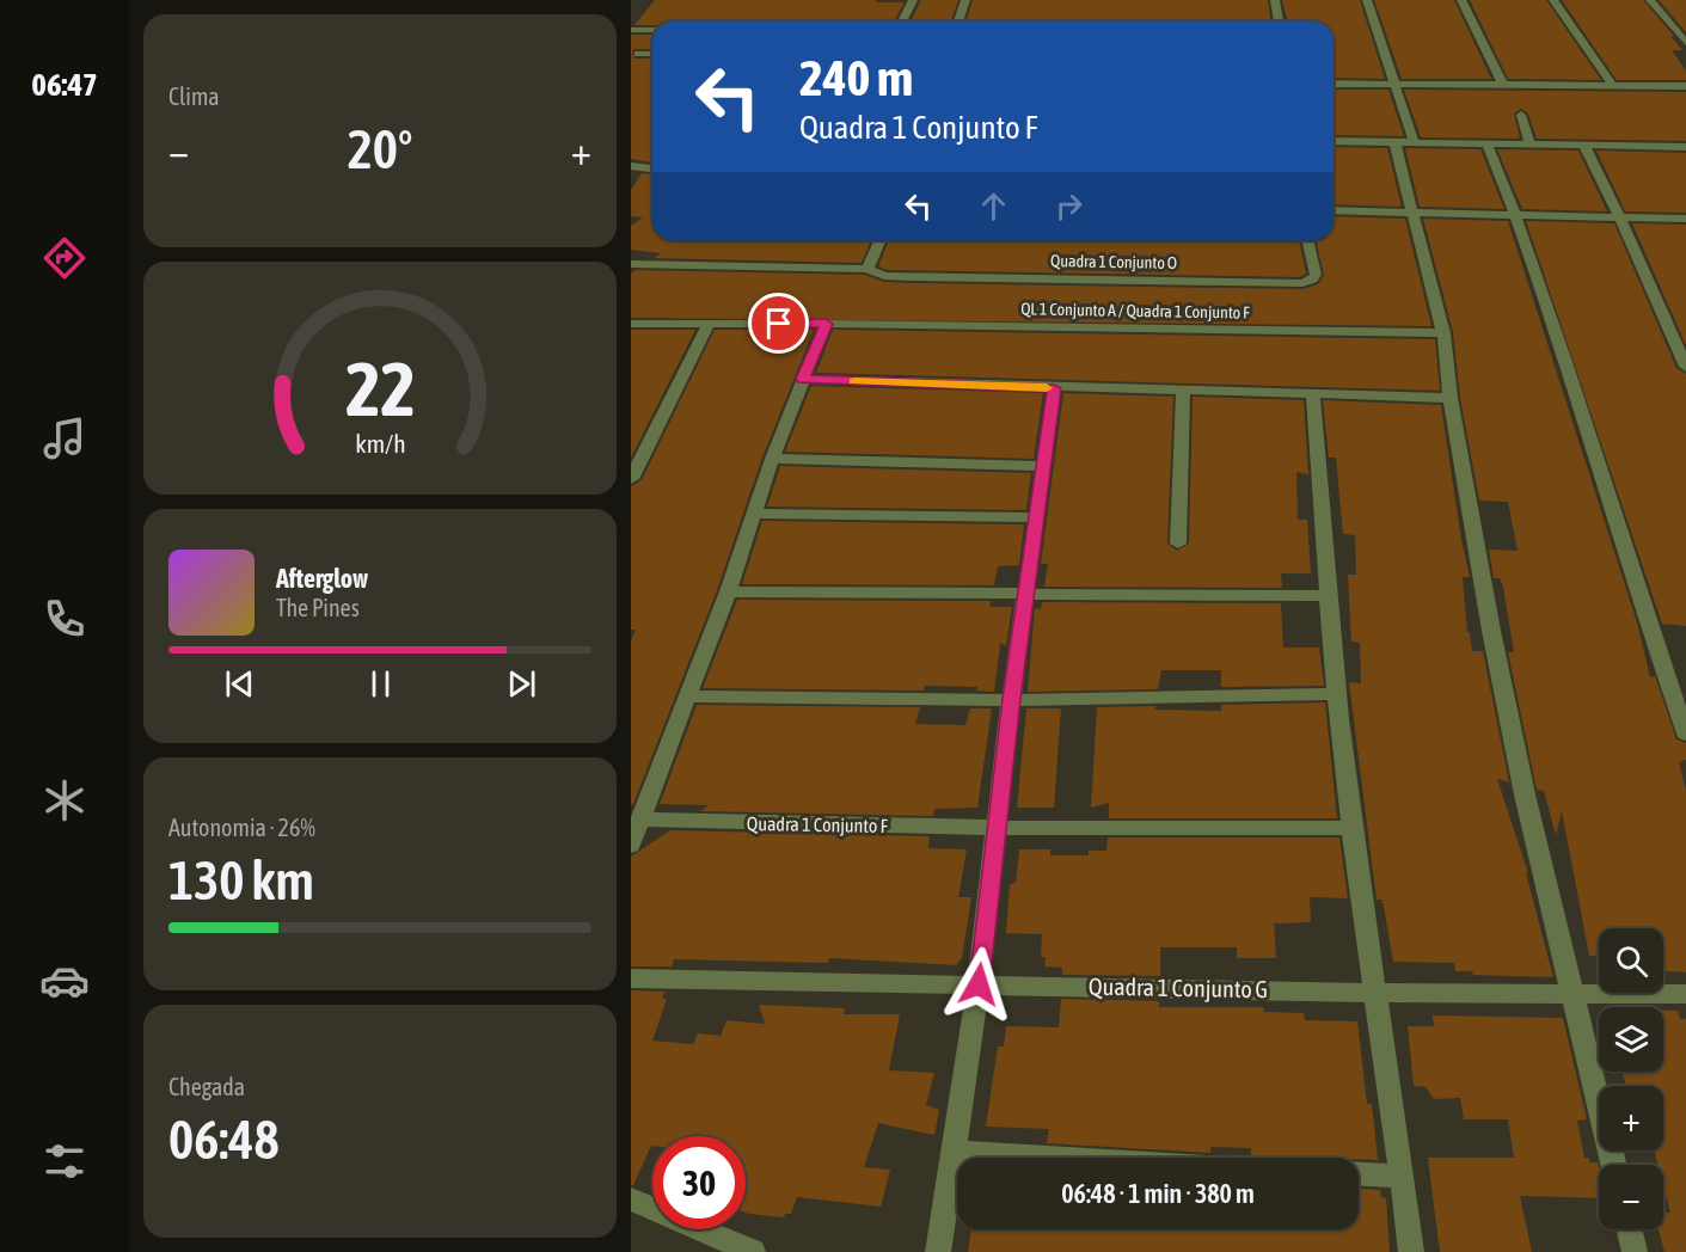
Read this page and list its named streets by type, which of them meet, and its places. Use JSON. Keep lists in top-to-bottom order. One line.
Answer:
{"streets":{"street":["Quadra 1 Conjunto O","QL 1 Conjunto A / Quadra 1 Conjunto F","Quadra 1 Conjunto F","Quadra 1 Conjunto G"]},"page":{"tabs":"06:47","tile":["Clima",["Autonomia · 26%","130 km"],["Chegada","06:48"]],"turn":["240 m","Quadra 1 Conjunto F"],"heat":["−","20°","+"],"song":["Afterglow","The Pines"],"map_buttons":["+","−"],"limit":"30","trip":"06:48 · 1 min · 380 m","gauge":["22","km/h"]}}
